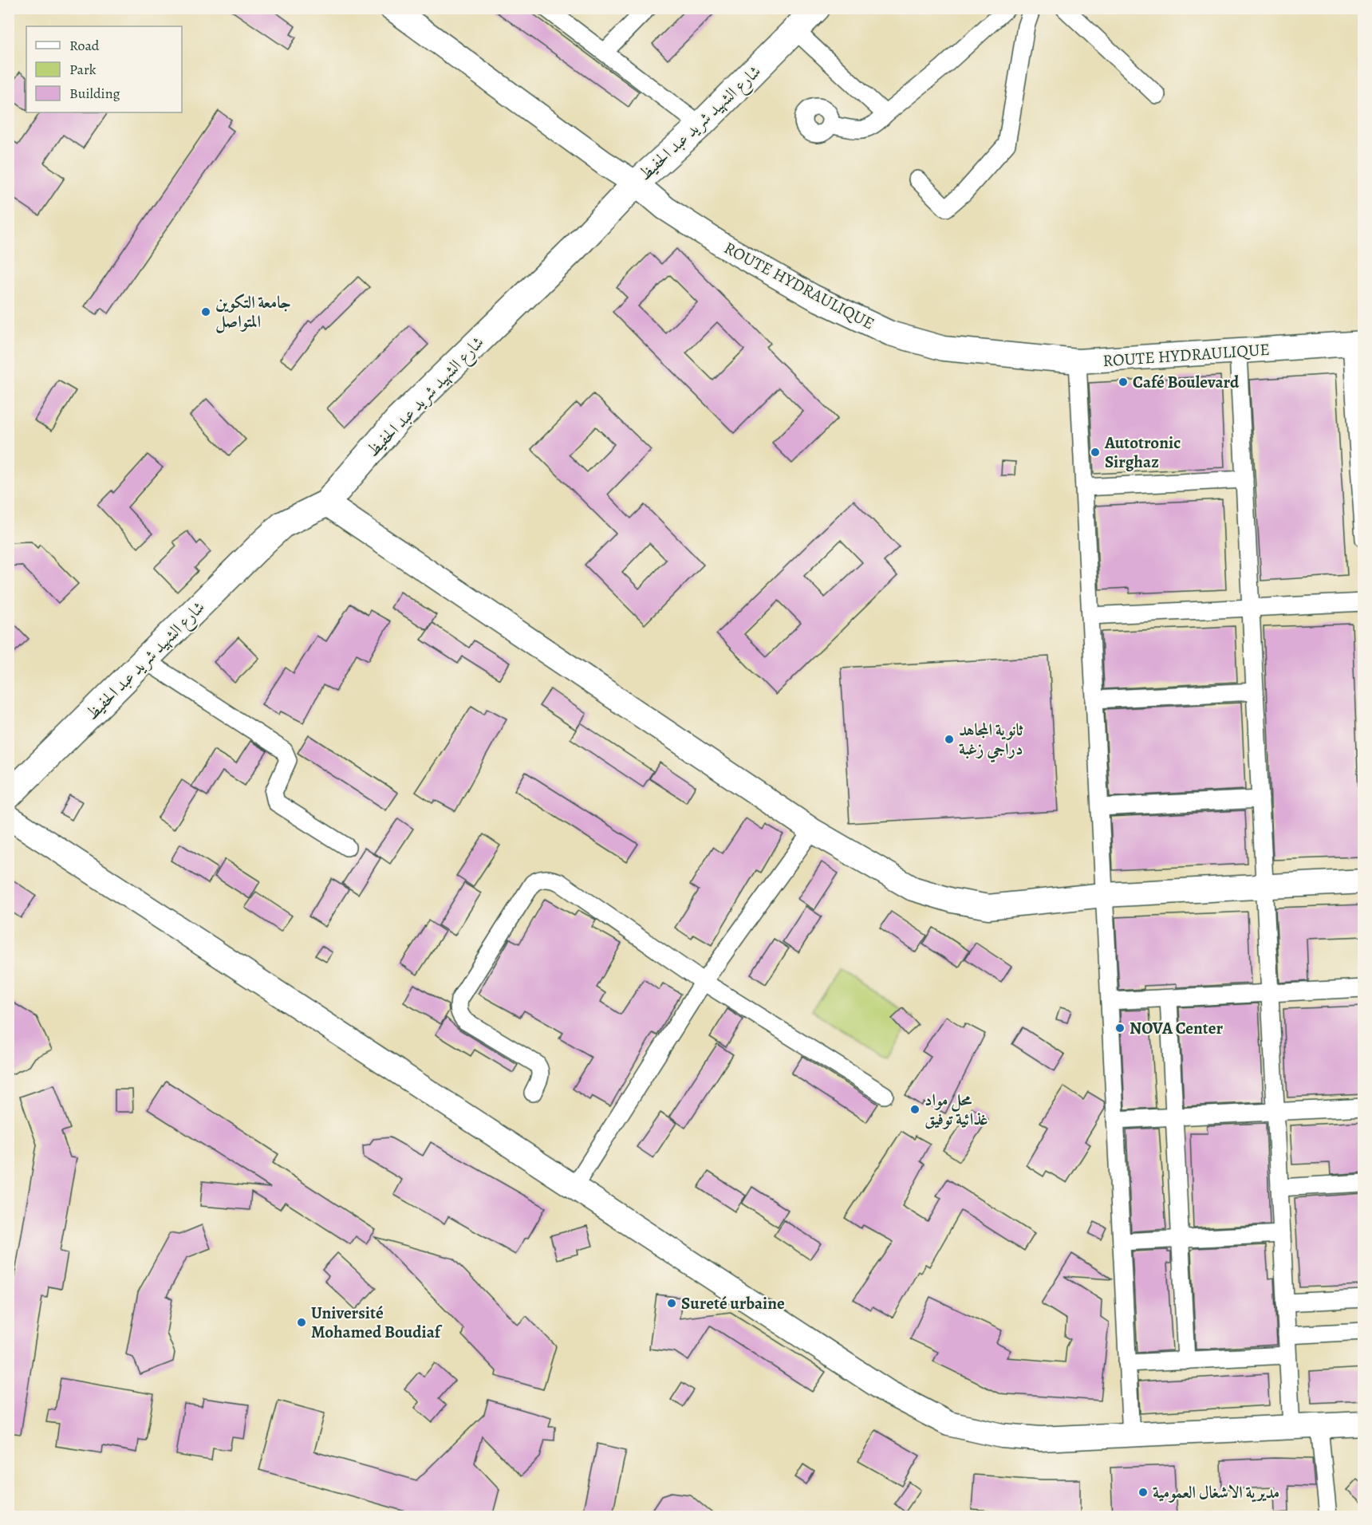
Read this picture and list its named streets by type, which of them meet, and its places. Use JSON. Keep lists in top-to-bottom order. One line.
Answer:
{"streets":{"main road":["شارع الشهيد شريد عبد الحفيظ","ROUTE HYDRAULIQUE"]},"crossings":[["شارع الشهيد شريد عبد الحفيظ","ROUTE HYDRAULIQUE"]],"places":["جامعة التكوين المتواصل","Café Boulevard","Autotronic Sirghaz","ثانوية المجاهد دراجي زغبة","NOVA Center","محل مواد غذائية توفيق","Sureté urbaine","Université Mohamed Boudiaf","مديرية الاشغال العمومية"],"legend":["Road","Park","Building"]}
